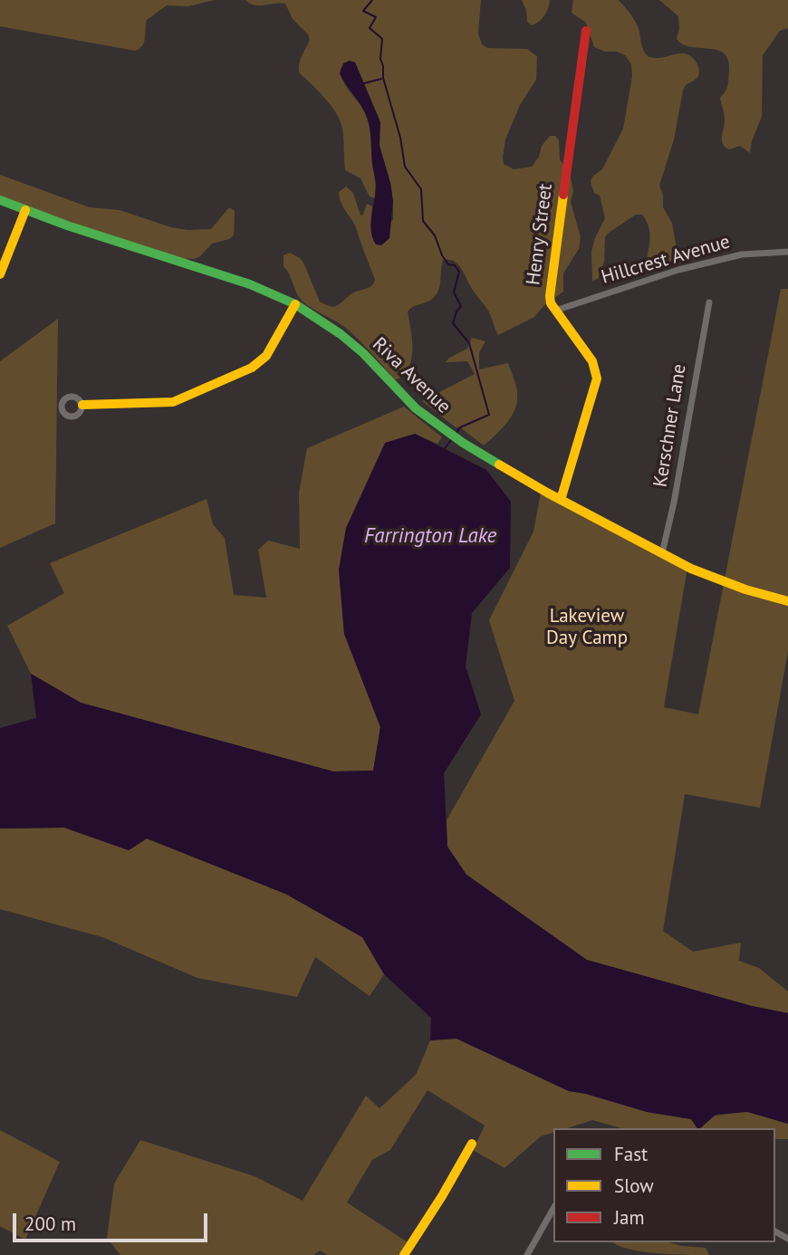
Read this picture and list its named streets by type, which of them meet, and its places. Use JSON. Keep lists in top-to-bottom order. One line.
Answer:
{"streets":{"street":["Henry Street","Hillcrest Avenue","Riva Avenue","Kerschner Lane"]},"crossings":[["Henry Street","Hillcrest Avenue"],["Henry Street","Riva Avenue"],["Riva Avenue","Kerschner Lane"]],"water":["Farrington Lake"],"parks":["Lakeview Day Camp"],"legend":["Fast","Slow","Jam"],"scale_bar":"200 m"}
